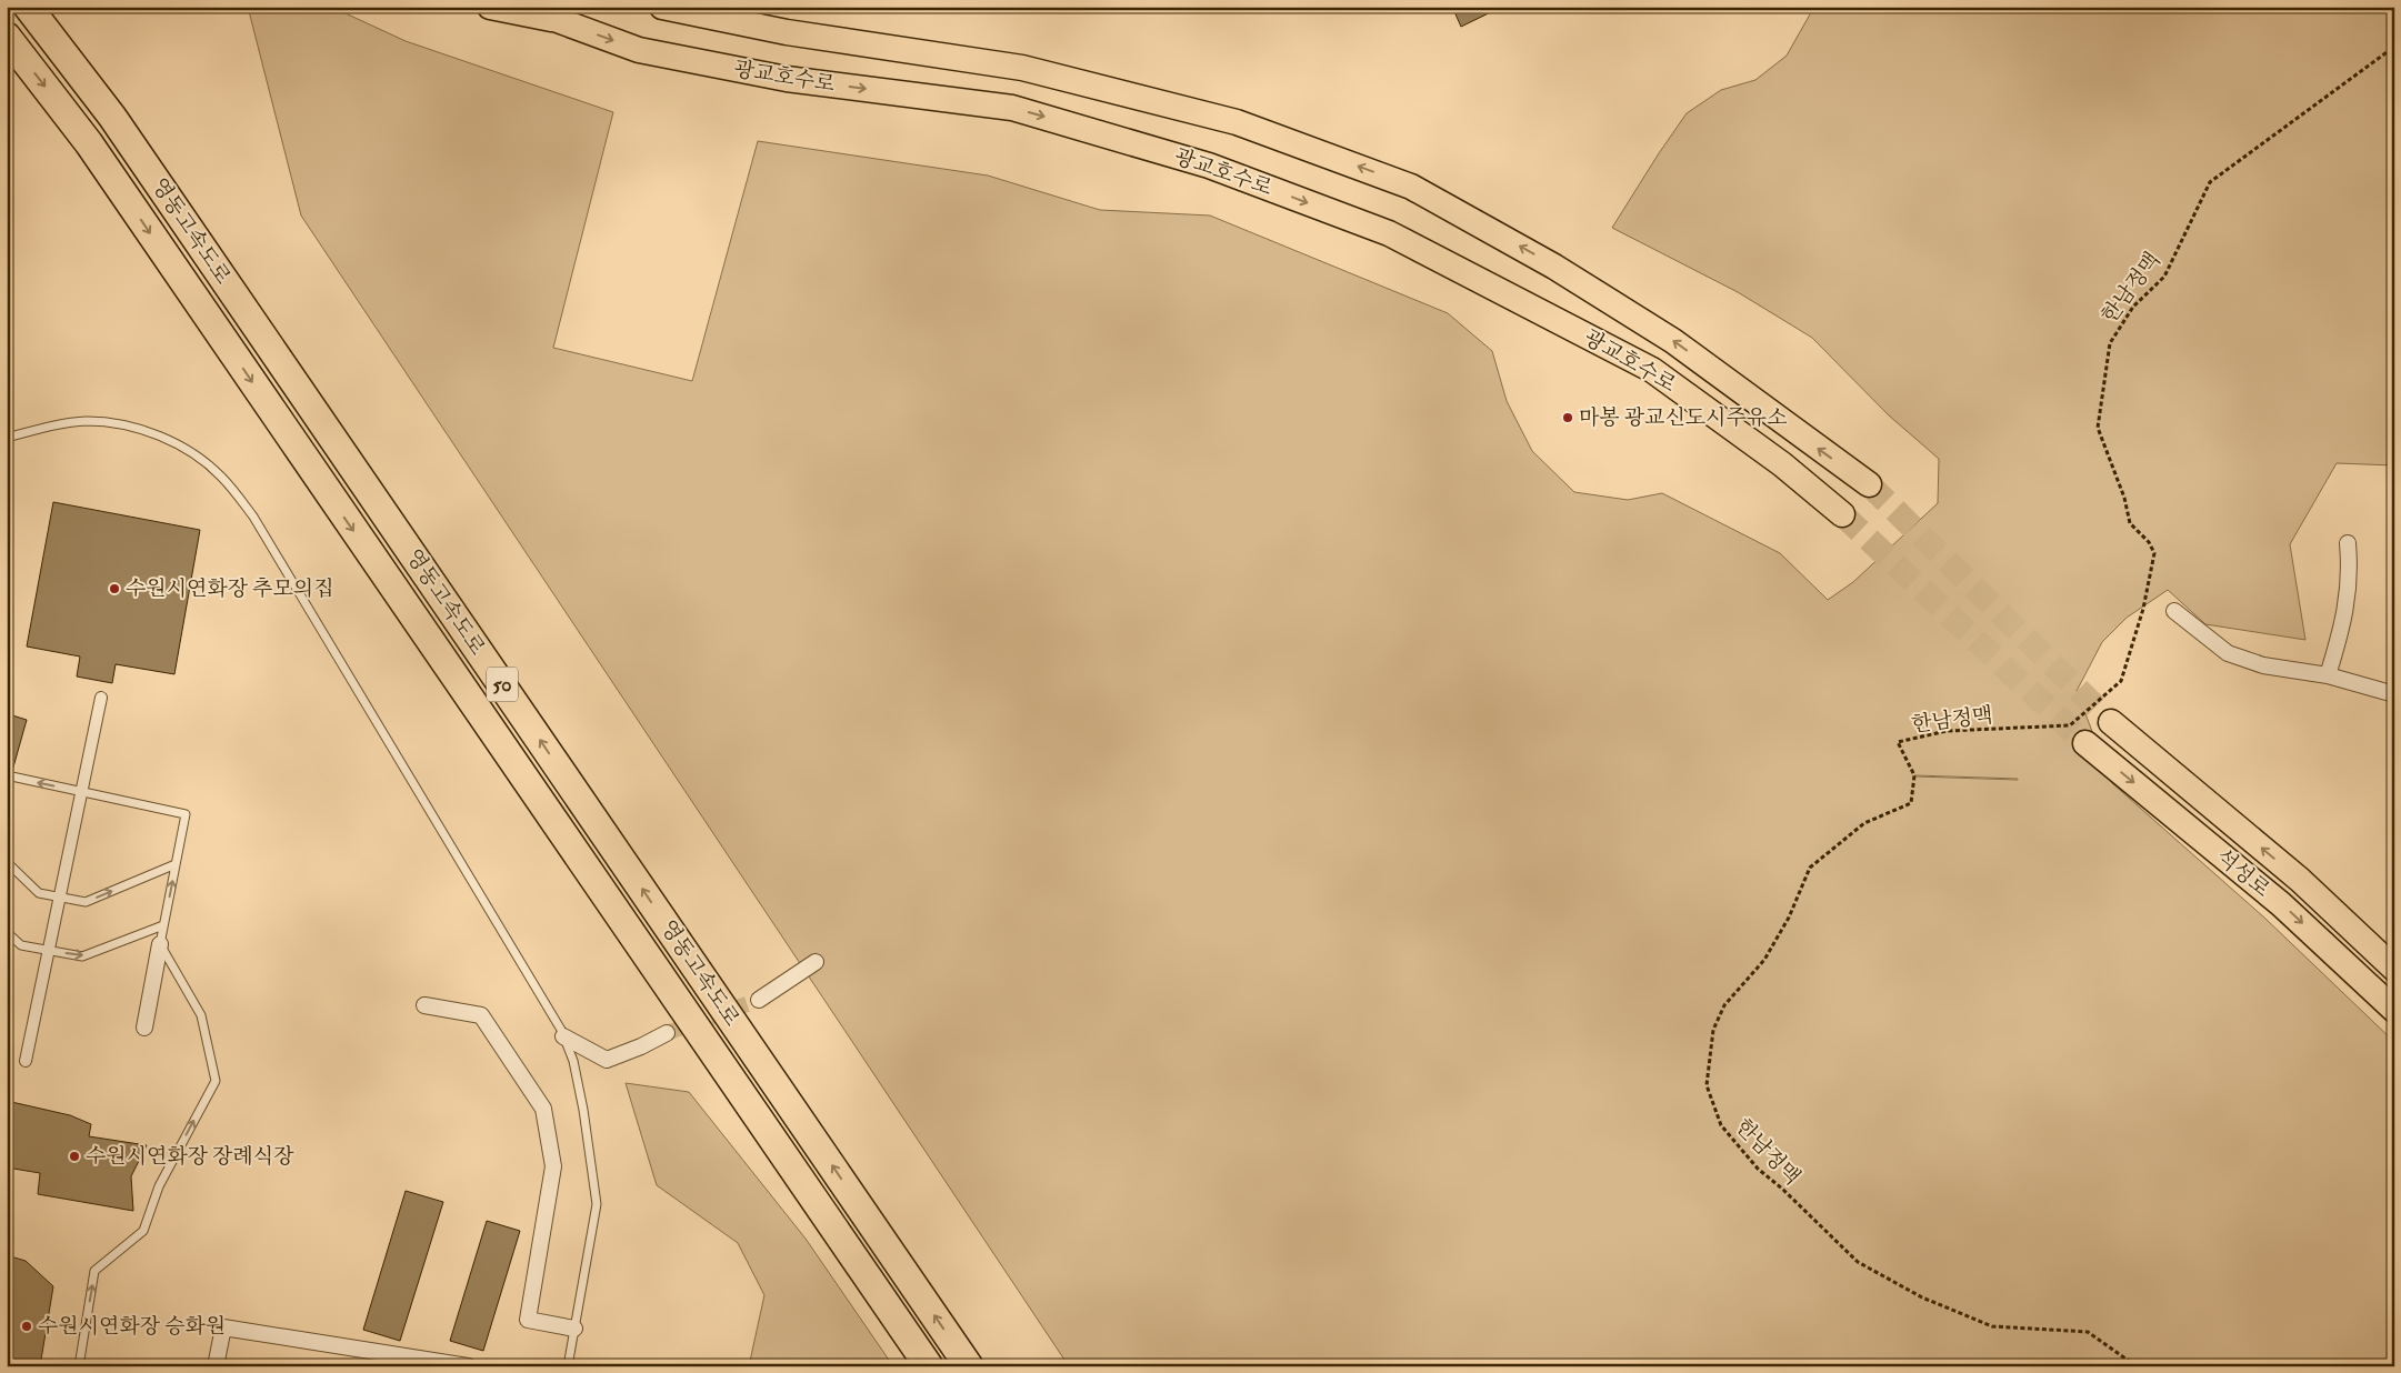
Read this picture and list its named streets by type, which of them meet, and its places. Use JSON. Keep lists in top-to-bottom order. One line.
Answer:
{"streets":{"highway":["광교호수로","영동고속도로","50","석성로"],"path":["한남정맥"]},"places":["마봉 광교신도시주유소","수원시연화장 추모의집","수원시연화장 장례식장","수원시연화장 승화원"]}
